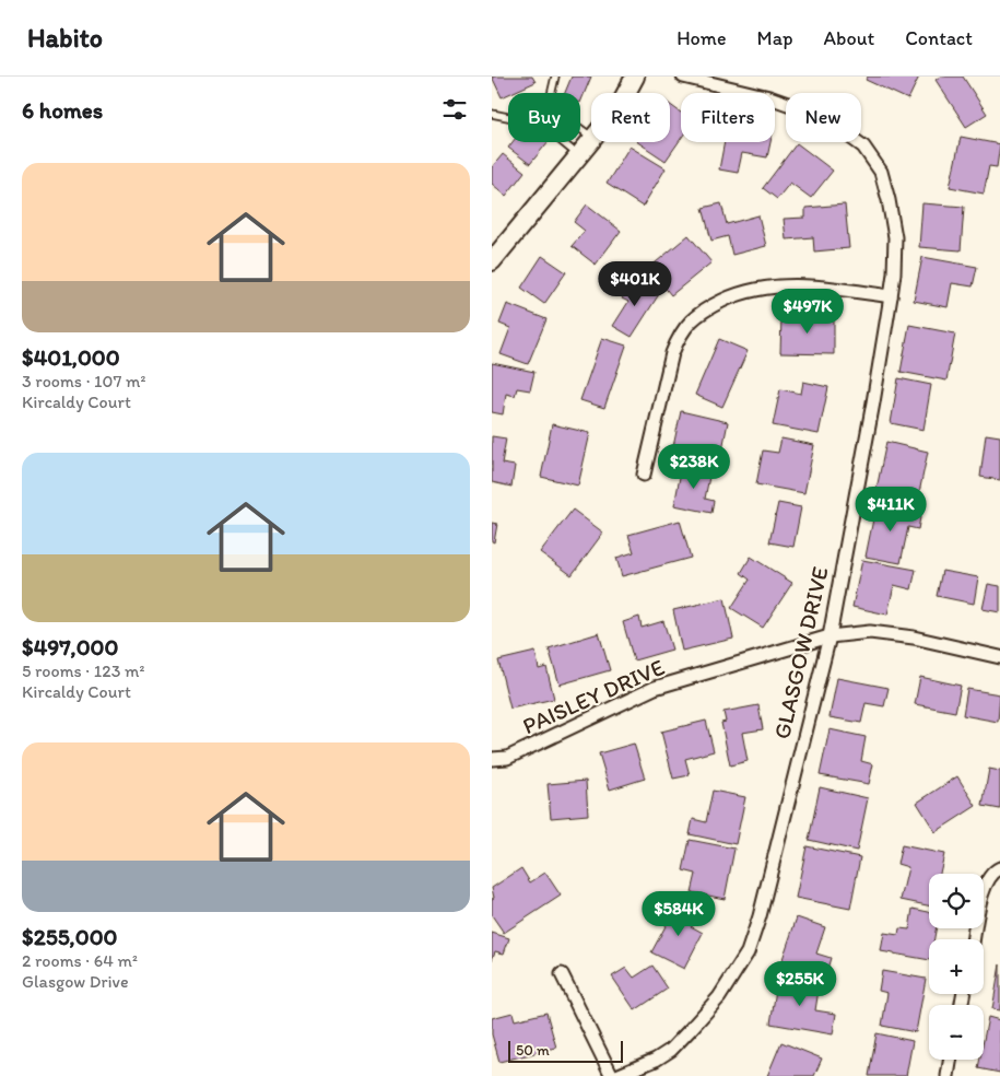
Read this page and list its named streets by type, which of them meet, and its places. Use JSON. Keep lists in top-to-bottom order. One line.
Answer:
{"streets":{"street":["GLASGOW DRIVE","PAISLEY DRIVE"]},"crossings":[["GLASGOW DRIVE","PAISLEY DRIVE"]],"scale_bar":"50 m","page":{"header":"Habito","nav":["Home","Map","About","Contact"],"heading":"6 homes","chip":["Buy","Rent","Filters","New"],"list":[{"name":"$401,000","note":"3 rooms · 107 m² · Kircaldy Court"},{"name":"$497,000","note":"5 rooms · 123 m² · Kircaldy Court"},{"name":"$255,000","note":"2 rooms · 64 m² · Glasgow Drive"}],"price":["$401K","$497K","$238K","$411K","$584K","$255K"],"map_buttons":["+","−"],"scale":"50 m"}}
